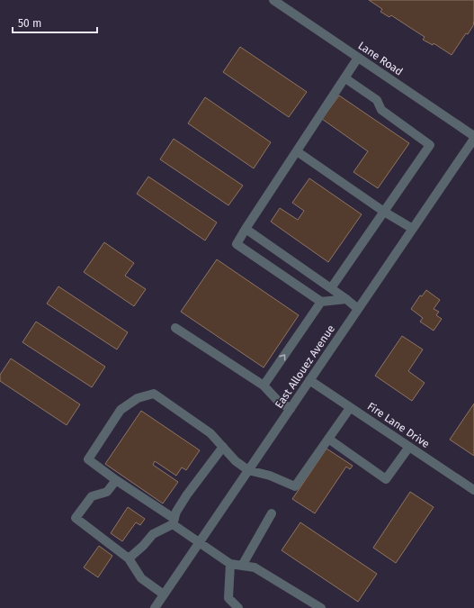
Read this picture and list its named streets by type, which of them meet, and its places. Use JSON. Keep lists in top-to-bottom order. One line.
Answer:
{"streets":{"street":["Lane Road","East Allouez Avenue","Fire Lane Drive"]},"crossings":[["East Allouez Avenue","Fire Lane Drive"]],"scale_bar":"50 m"}
